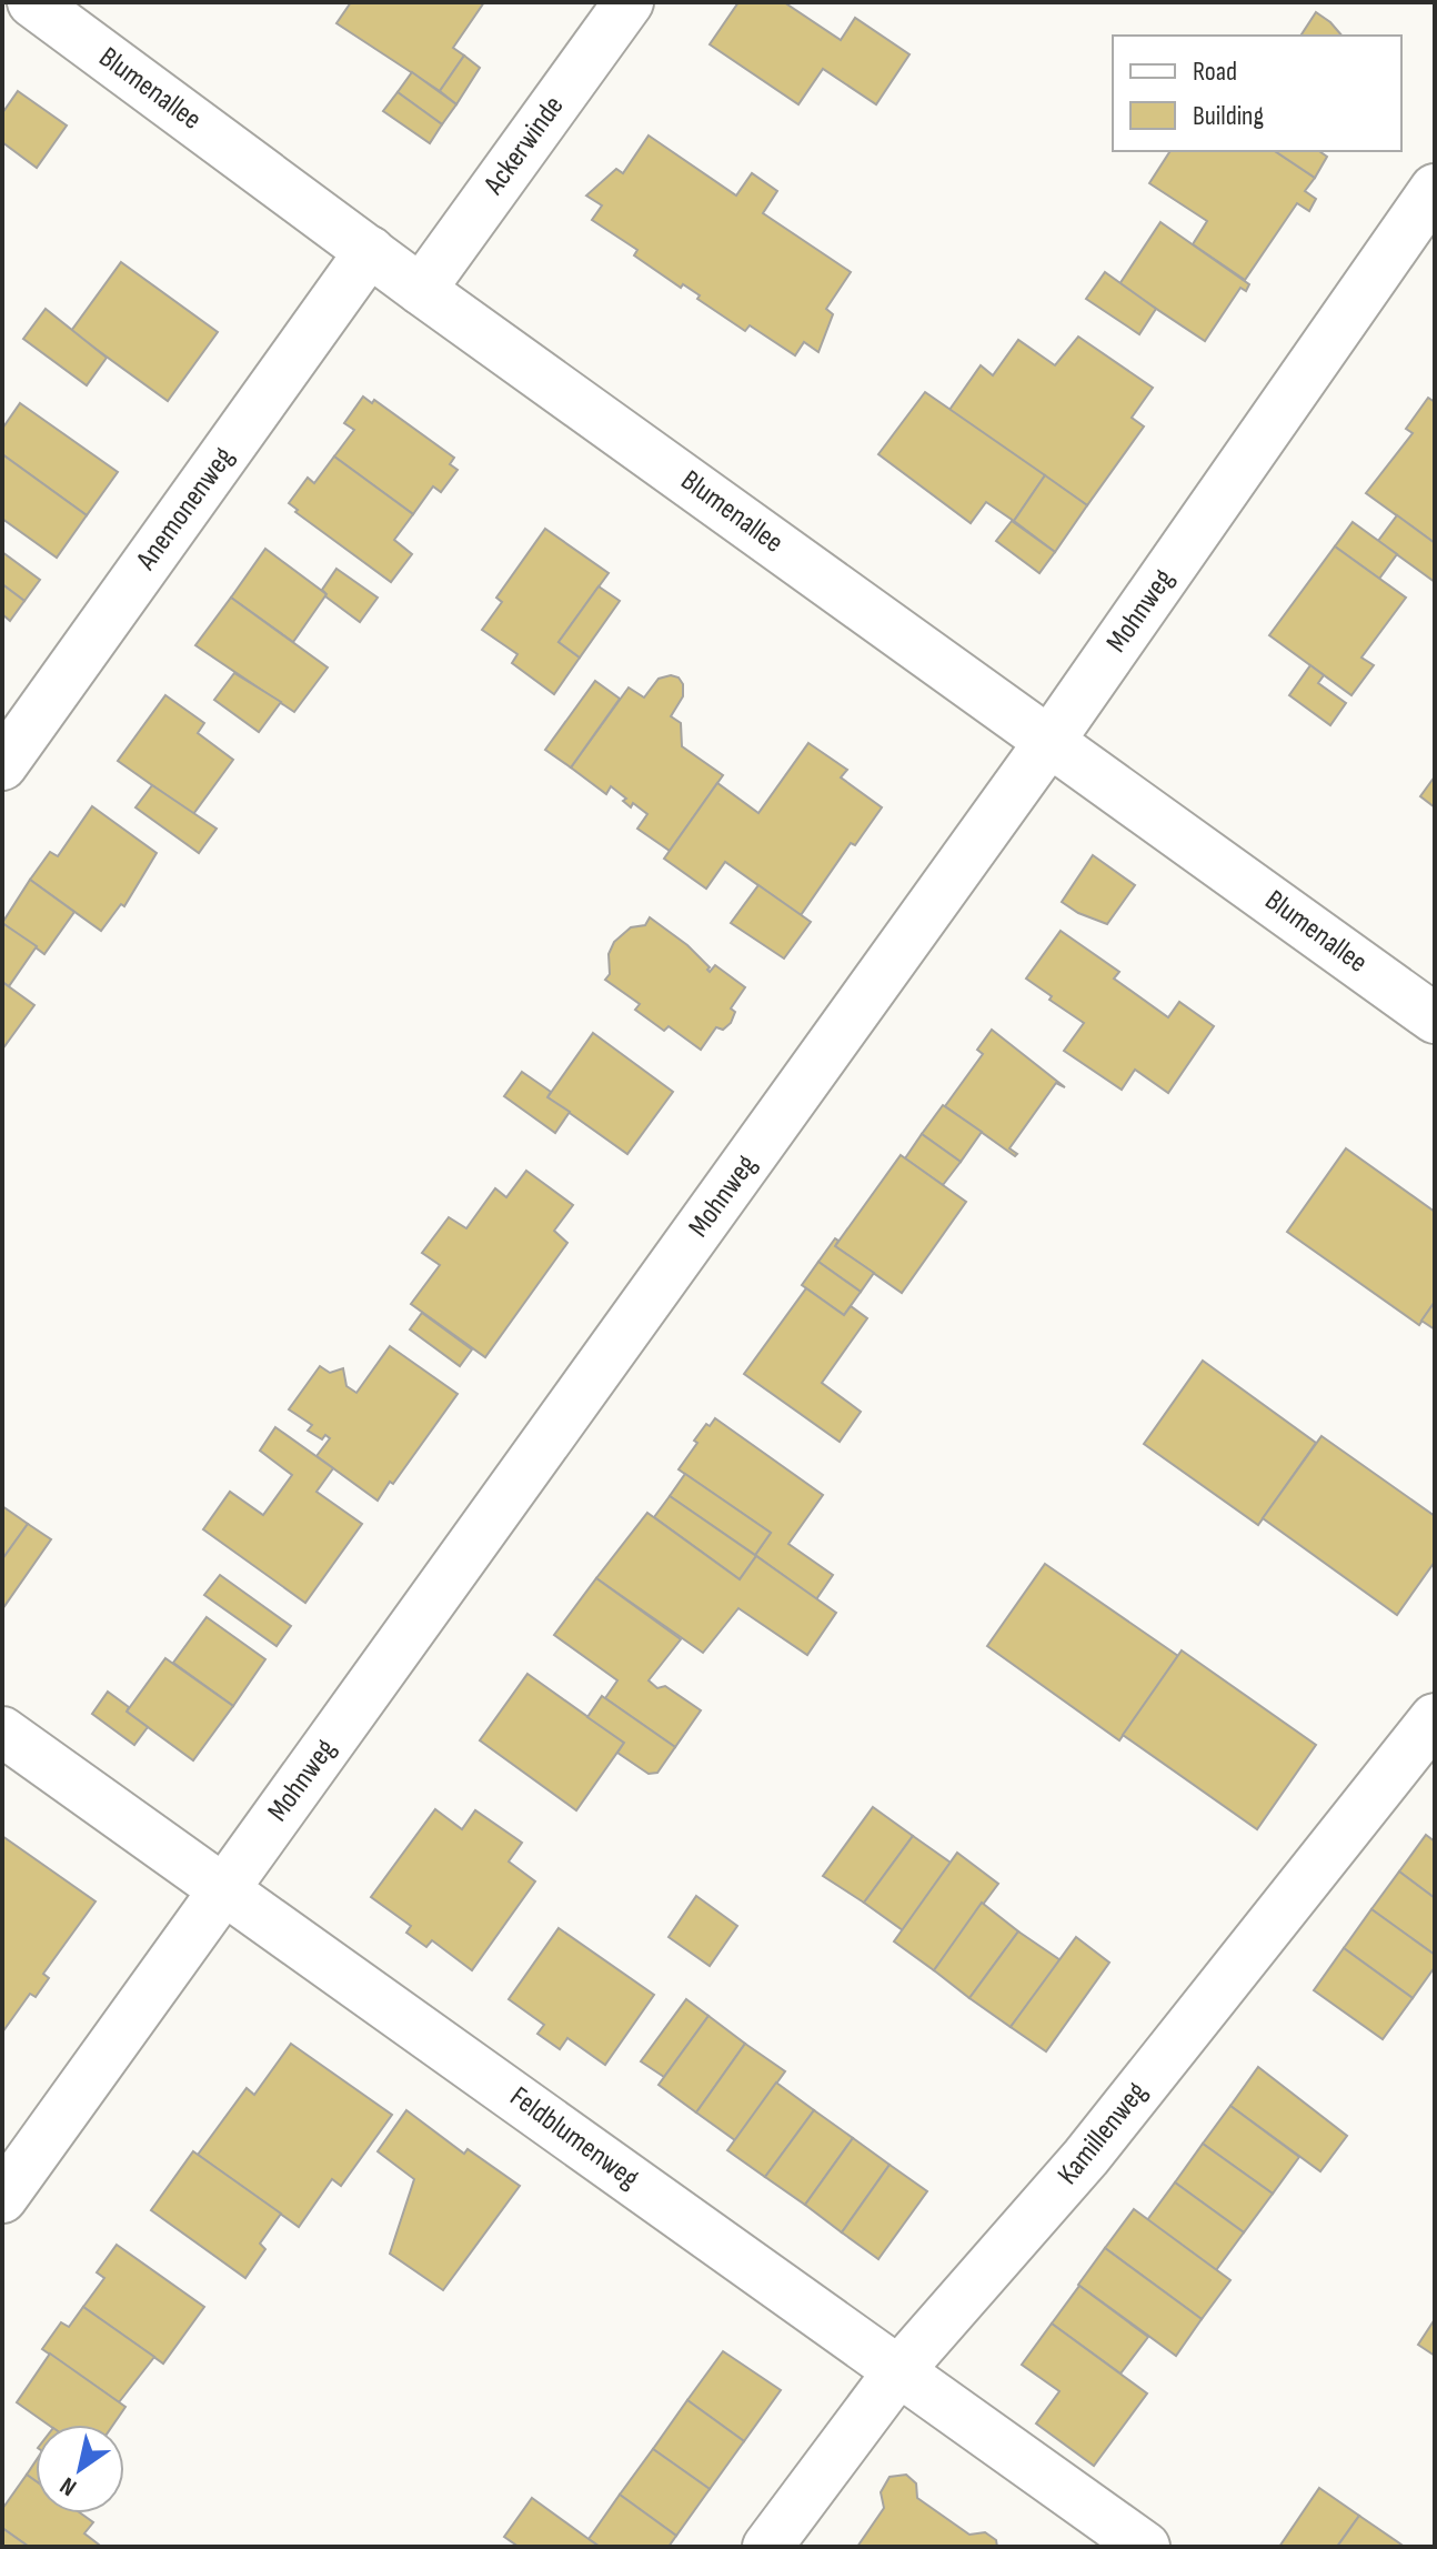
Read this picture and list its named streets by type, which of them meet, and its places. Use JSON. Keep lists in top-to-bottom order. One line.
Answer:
{"streets":{"street":["Blumenallee","Ackerwinde","Anemonenweg","Mohnweg","Kamillenweg","Feldblumenweg"]},"crossings":[["Blumenallee","Ackerwinde"],["Blumenallee","Anemonenweg"],["Blumenallee","Mohnweg"],["Mohnweg","Feldblumenweg"],["Kamillenweg","Feldblumenweg"]],"legend":["Road","Building"],"north":"bottom left"}
